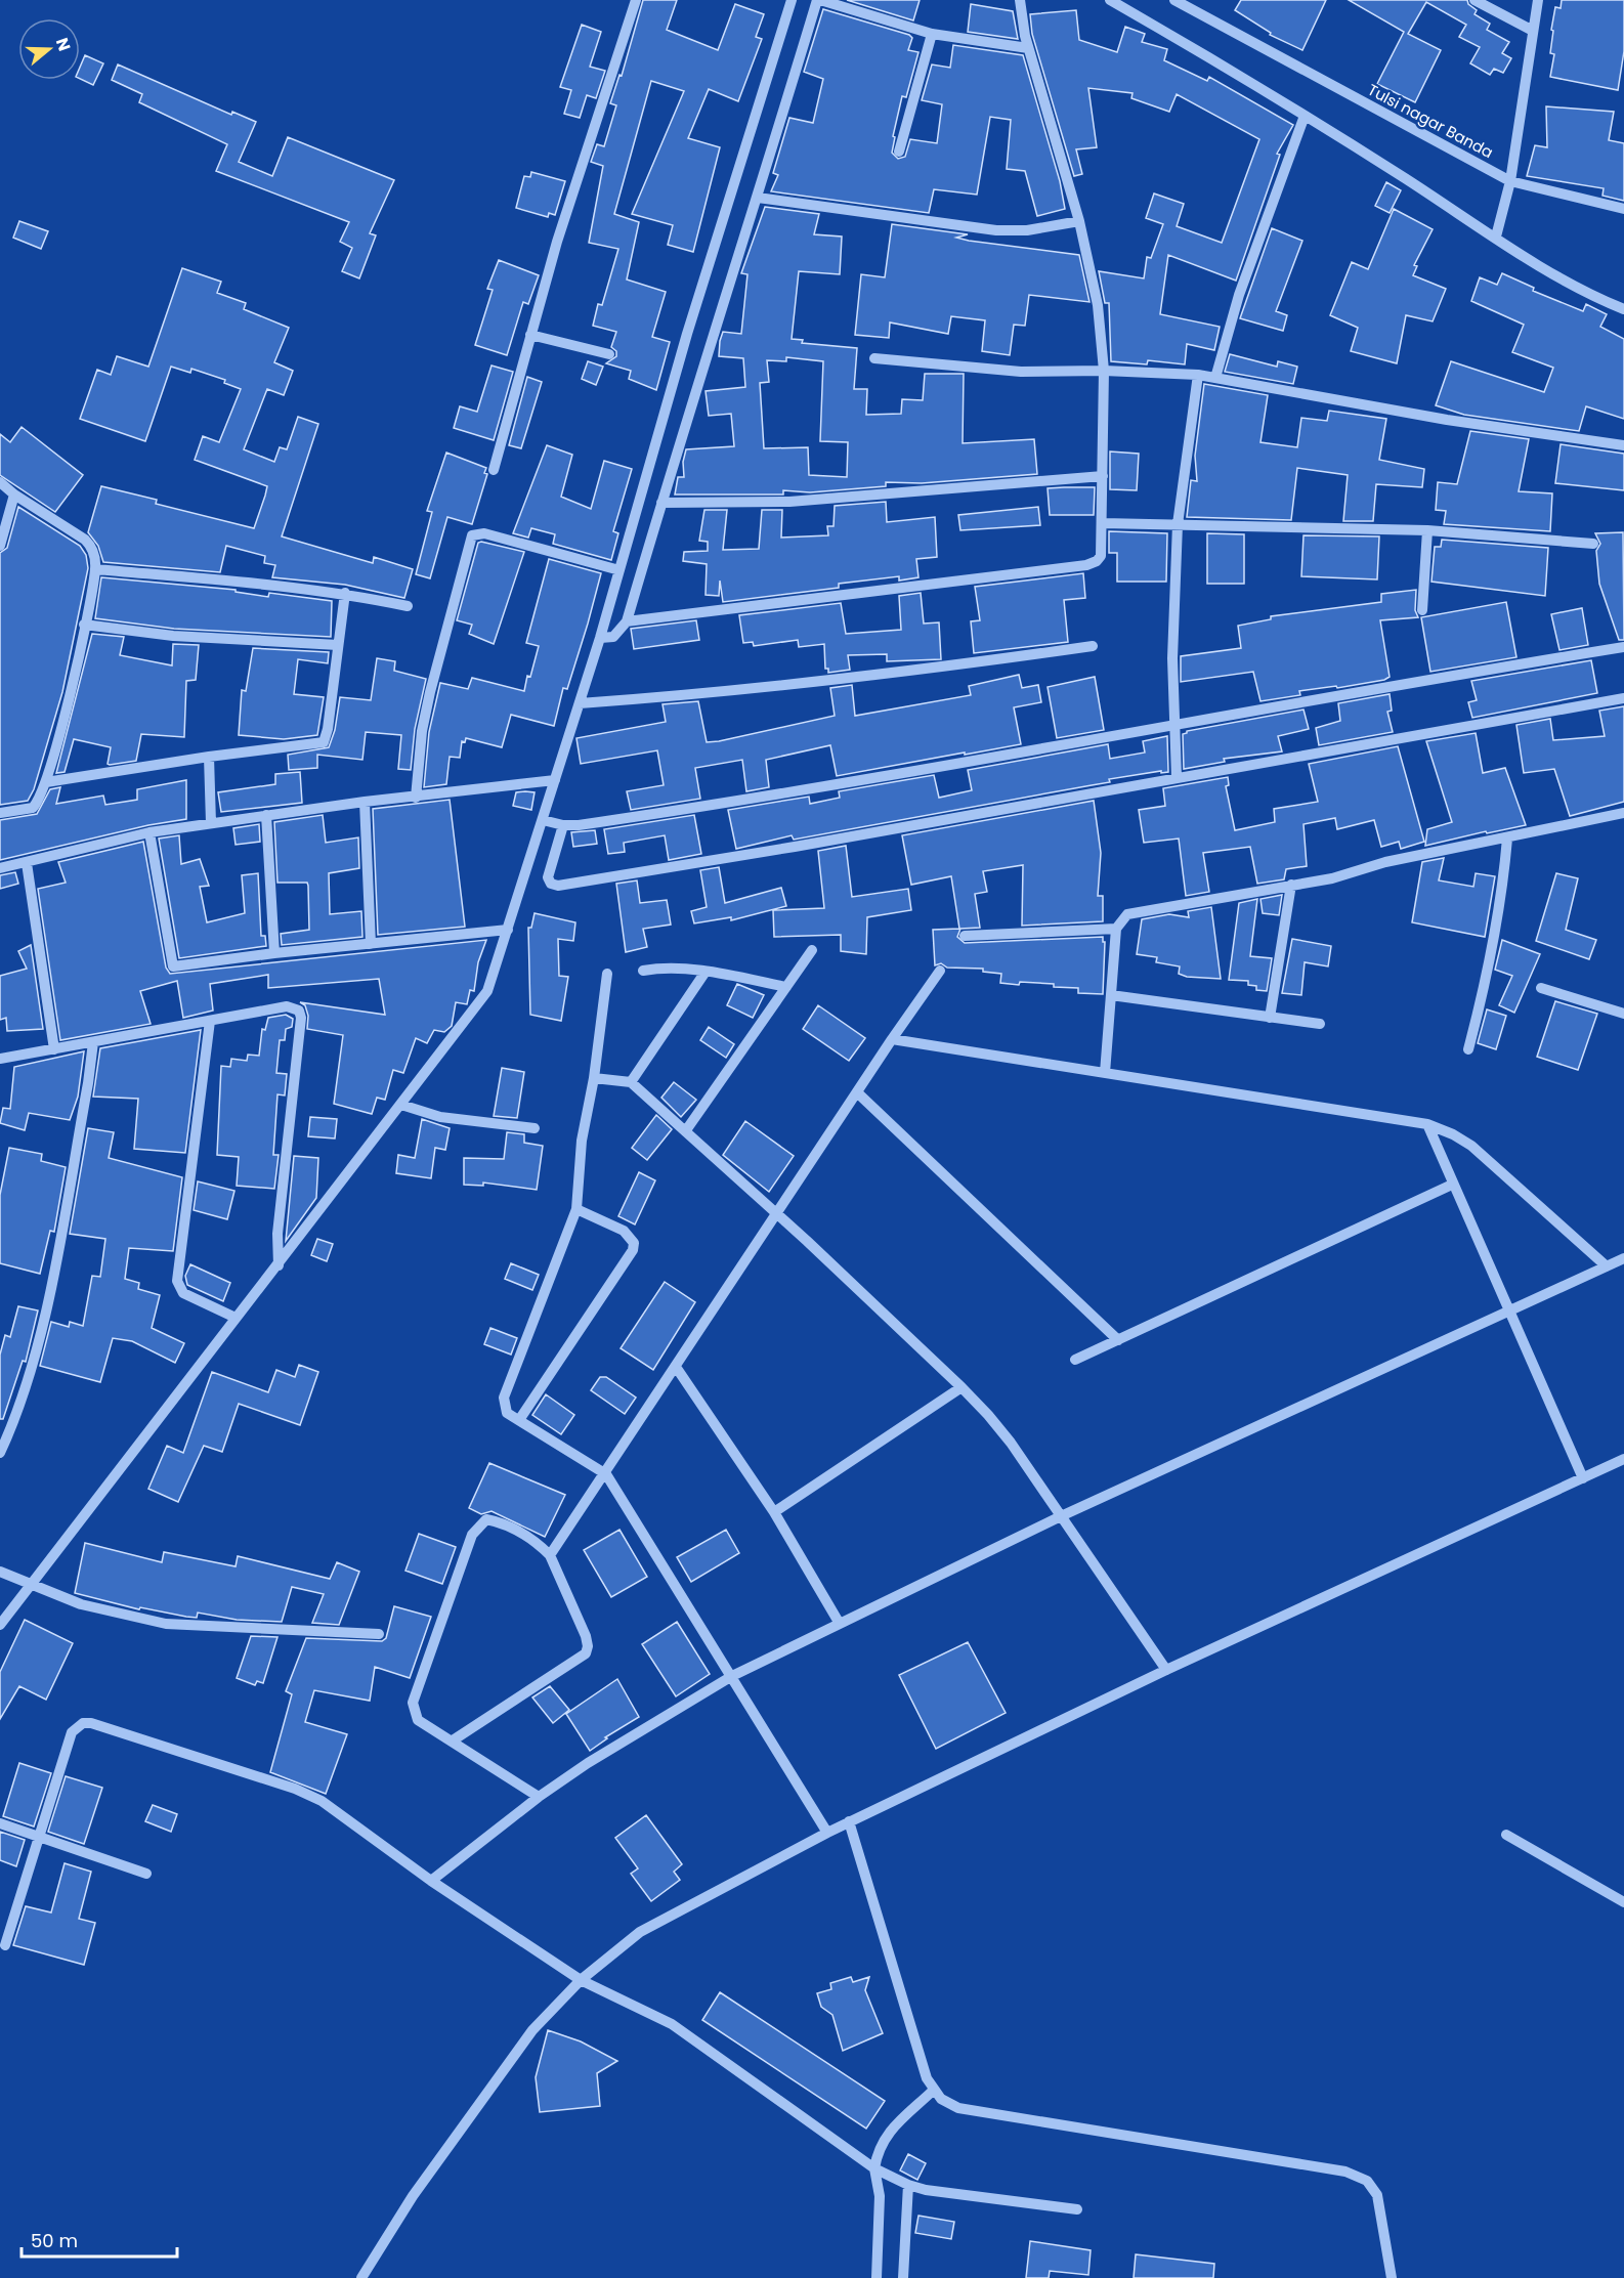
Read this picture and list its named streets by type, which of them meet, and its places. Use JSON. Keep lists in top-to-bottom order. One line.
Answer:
{"streets":{"street":["Tulsi nagar Banda"]},"scale_bar":"50 m","north":"right"}
